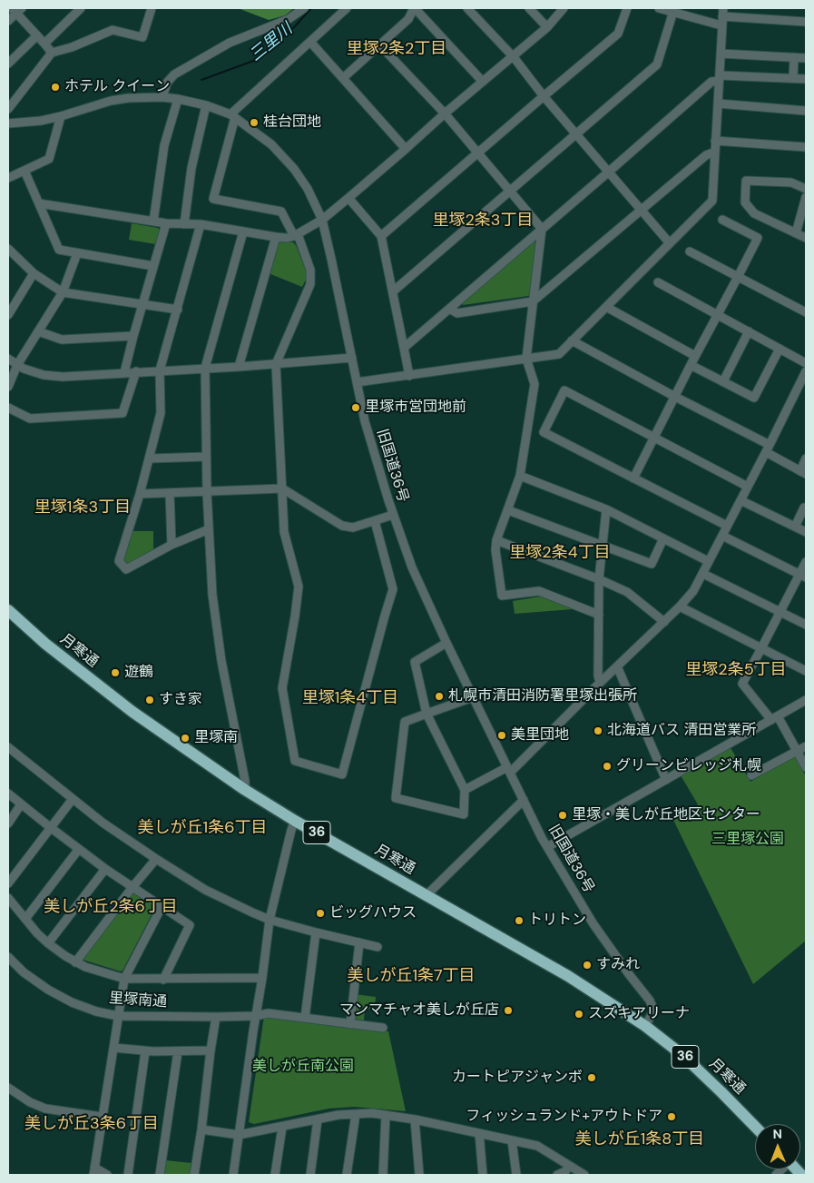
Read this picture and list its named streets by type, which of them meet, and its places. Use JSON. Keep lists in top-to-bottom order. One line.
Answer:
{"streets":{"highway":["月寒通","36"],"street":["旧国道36号","里塚南通"]},"crossings":[["旧国道36号","月寒通"]],"districts":["里塚2条2丁目","里塚2条3丁目","里塚1条3丁目","里塚2条4丁目","里塚2条5丁目","里塚1条4丁目","美しが丘1条6丁目","美しが丘2条6丁目","美しが丘1条7丁目","美しが丘3条6丁目","美しが丘1条8丁目"],"water":["三里川"],"parks":["三里塚公園","美しが丘南公園"],"places":["ホテル クイーン","桂台団地","里塚市営団地前","遊鶴","札幌市清田消防署里塚出張所","すき家","北海道バス 清田営業所","美里団地","里塚南","グリーンビレッジ札幌","里塚・美しが丘地区センター","ビッグハウス","トリトン","すみれ","マンマチャオ美しが丘店","スズキアリーナ","カートピアジャンボ","フィッシュランド+アウトドア"],"north":"top"}
